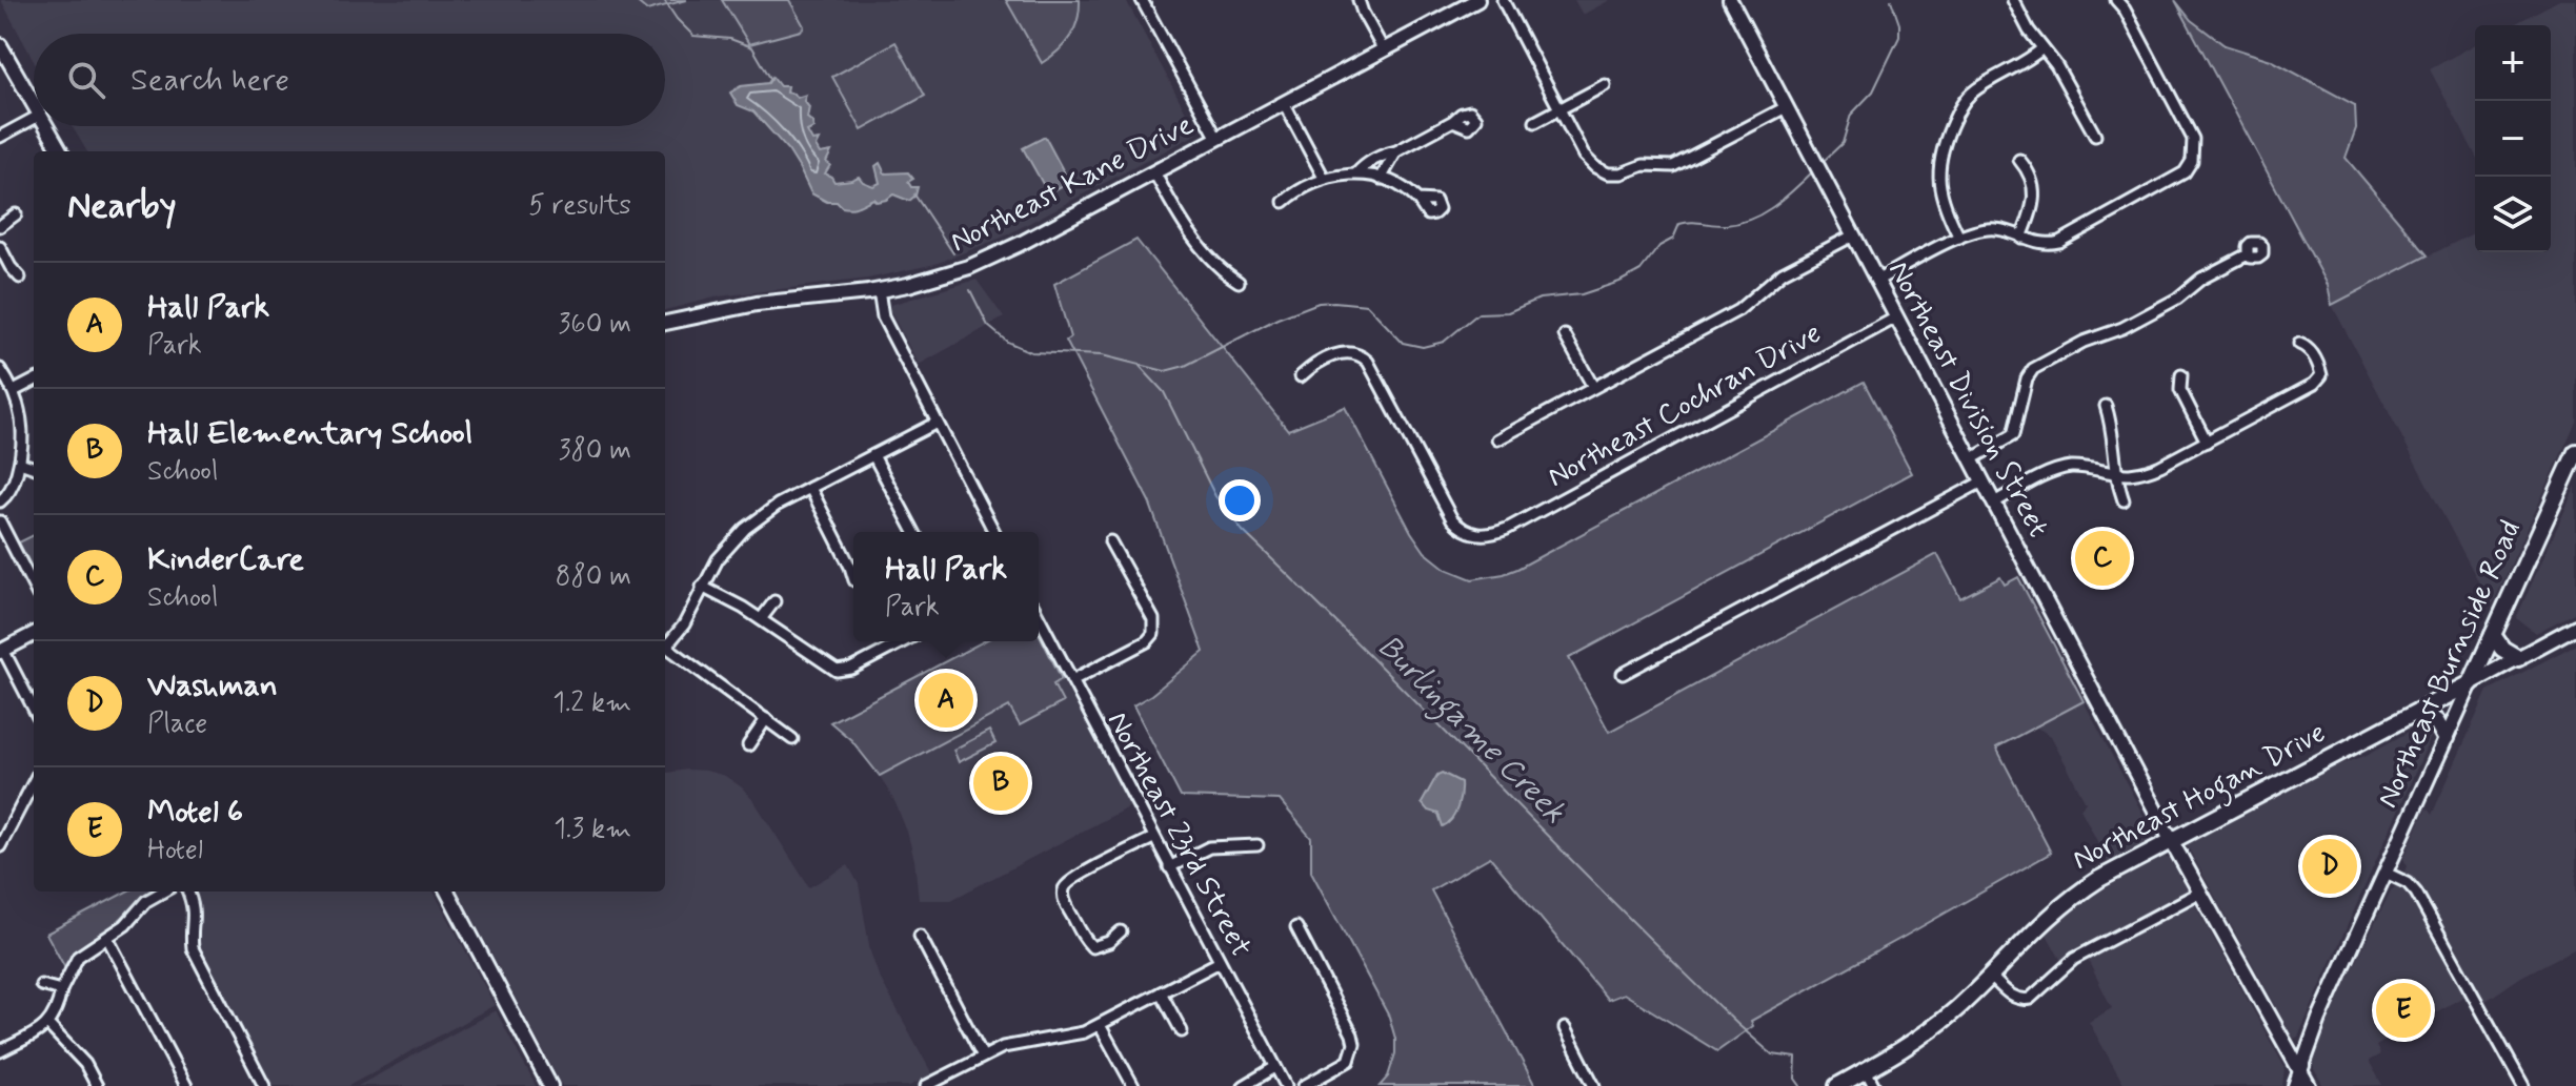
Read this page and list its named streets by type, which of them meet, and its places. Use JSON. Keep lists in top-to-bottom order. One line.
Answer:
{"streets":{"highway":["Northeast Burnside Road","Northeast Hogan Drive"],"main road":["Northeast Kane Drive","Northeast Division Street"],"street":["Northeast Cochran Drive","Northeast 23rd Street"]},"crossings":[["Northeast Division Street","Northeast Cochran Drive"],["Northeast Division Street","Northeast Burnside Road"],["Northeast Division Street","Northeast Hogan Drive"],["Northeast Burnside Road","Northeast Hogan Drive"]],"water":["Burlingame Creek"],"page":{"map_buttons":["+","−"],"search":"Search here","heading":["Nearby","5 results"],"list":[{"mark":"A","name":"Hall Park","note":"Park","value":"360 m"},{"mark":"B","name":"Hall Elementary School","note":"School","value":"380 m"},{"mark":"C","name":"KinderCare","note":"School","value":"880 m"},{"mark":"D","name":"Washman","note":"Place","value":"1.2 km"},{"mark":"E","name":"Motel 6","note":"Hotel","value":"1.3 km"}],"pins":["C","A","B","D","E"],"popup":["Hall Park","Park"]}}
